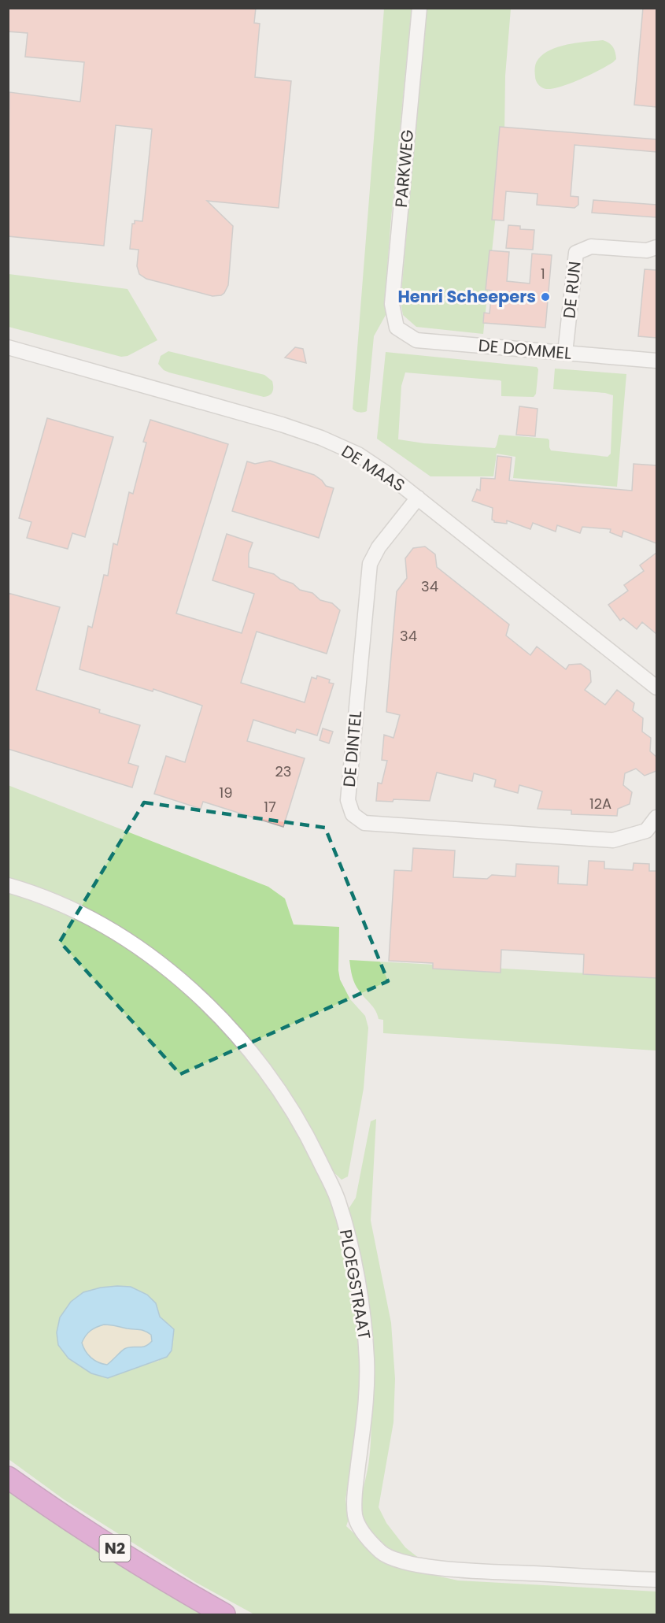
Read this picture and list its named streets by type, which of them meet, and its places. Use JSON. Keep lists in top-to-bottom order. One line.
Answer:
{"streets":{"highway":["N2"],"street":["PARKWEG","DE RUN","DE DOMMEL","DE MAAS","DE DINTEL","PLOEGSTRAAT"]},"crossings":[["PARKWEG","DE DOMMEL"],["DE RUN","DE DOMMEL"],["DE MAAS","DE DINTEL"]],"places":["Henri Scheepers"],"house_numbers":["1","34","34","23","19","12A","17"]}
